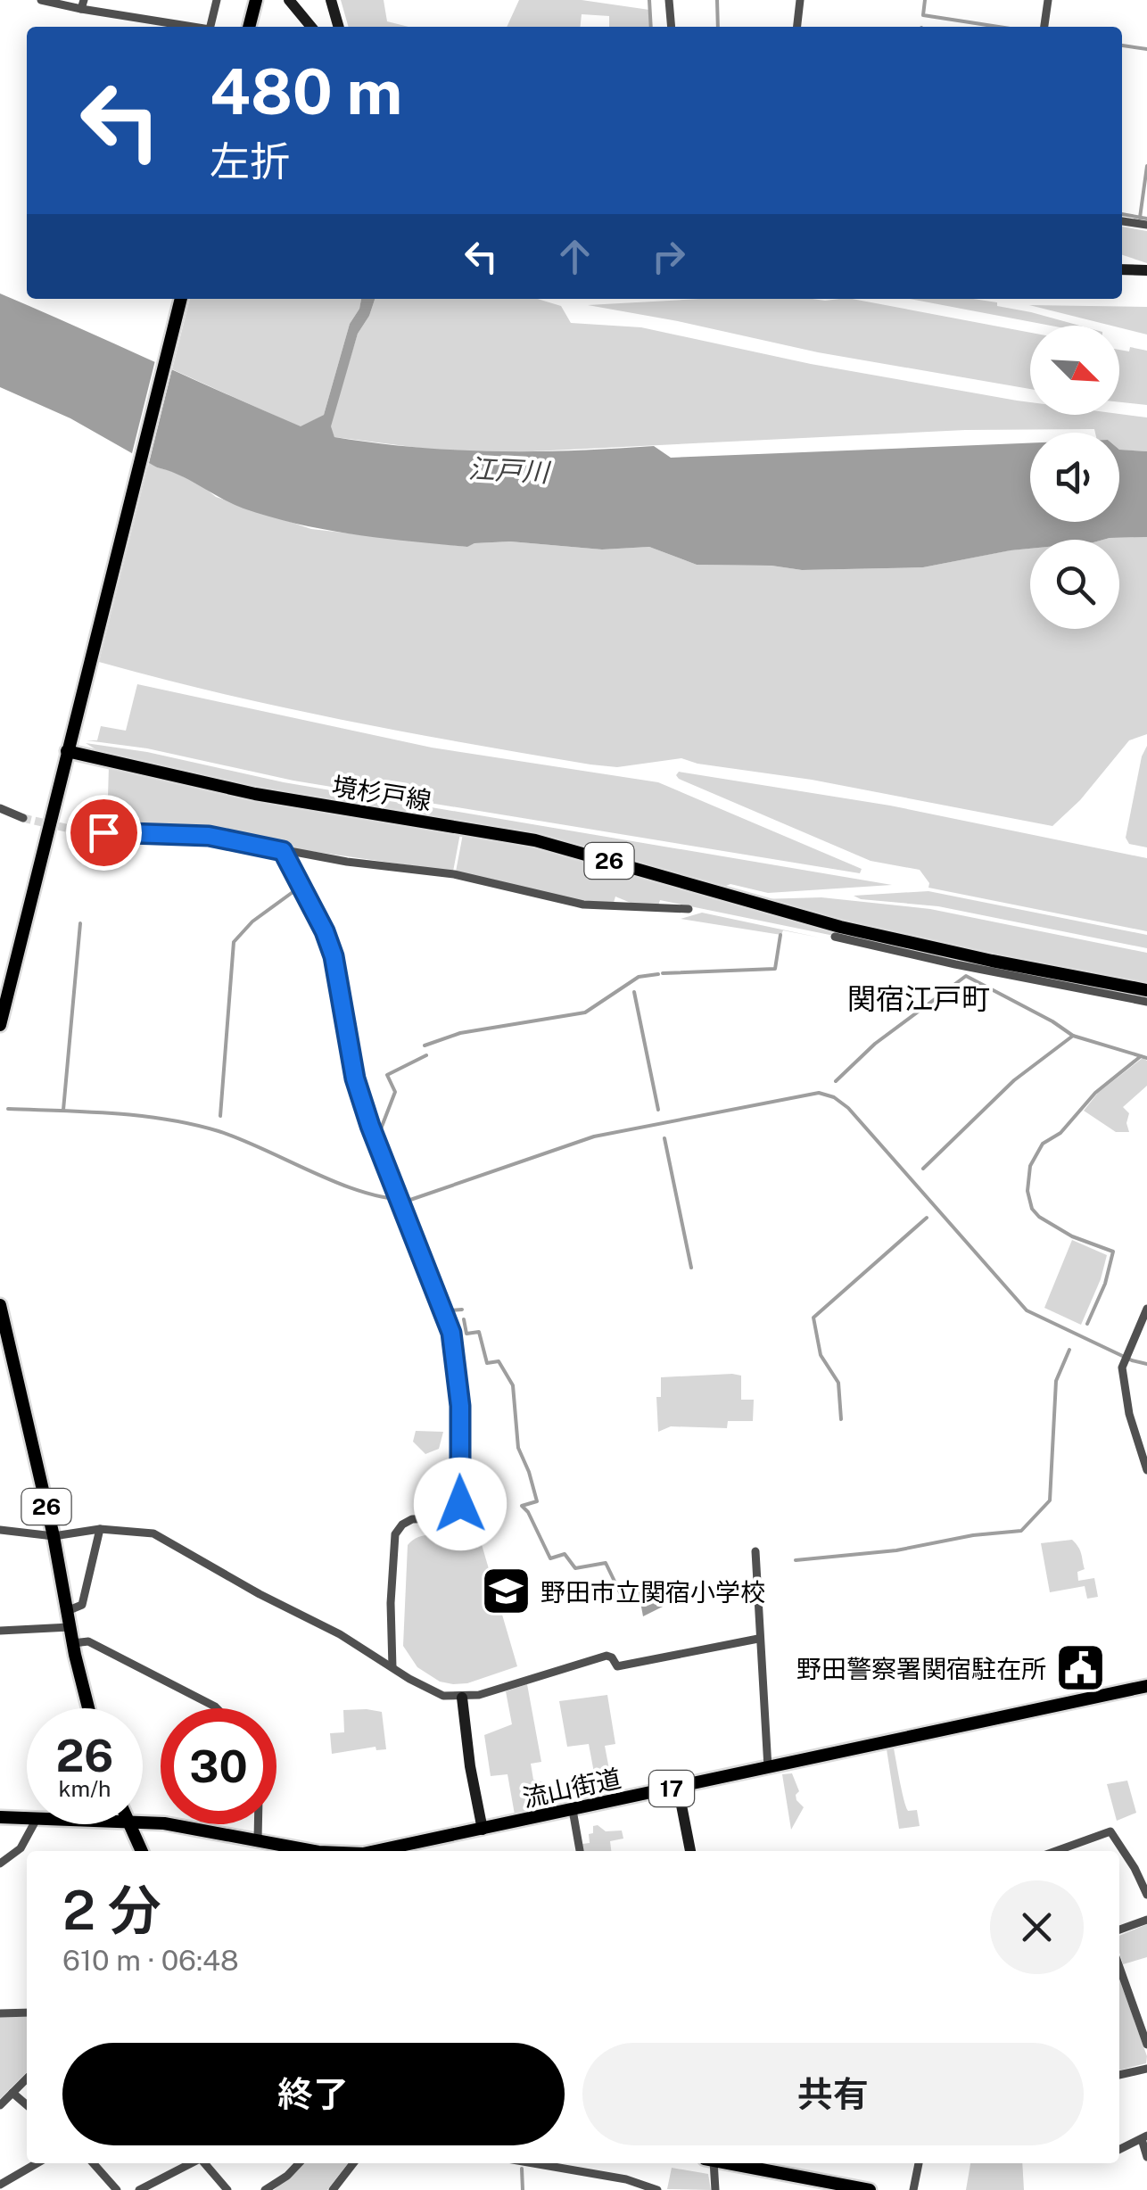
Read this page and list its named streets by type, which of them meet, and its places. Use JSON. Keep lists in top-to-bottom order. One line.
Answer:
{"streets":{"main road":["境杉戸線","26","流山街道","17"]},"districts":["関宿江戸町"],"water":["江戸川"],"places":{"school or university":["野田市立関宿小学校"],"public building":["野田警察署関宿駐在所"]},"north":"bottom right","page":{"turn":["480 m","左折"],"speed":"26 km/h","limit":"30","heading":["2 分","610 m · 06:48"],"buttons":["終了","共有"]}}
